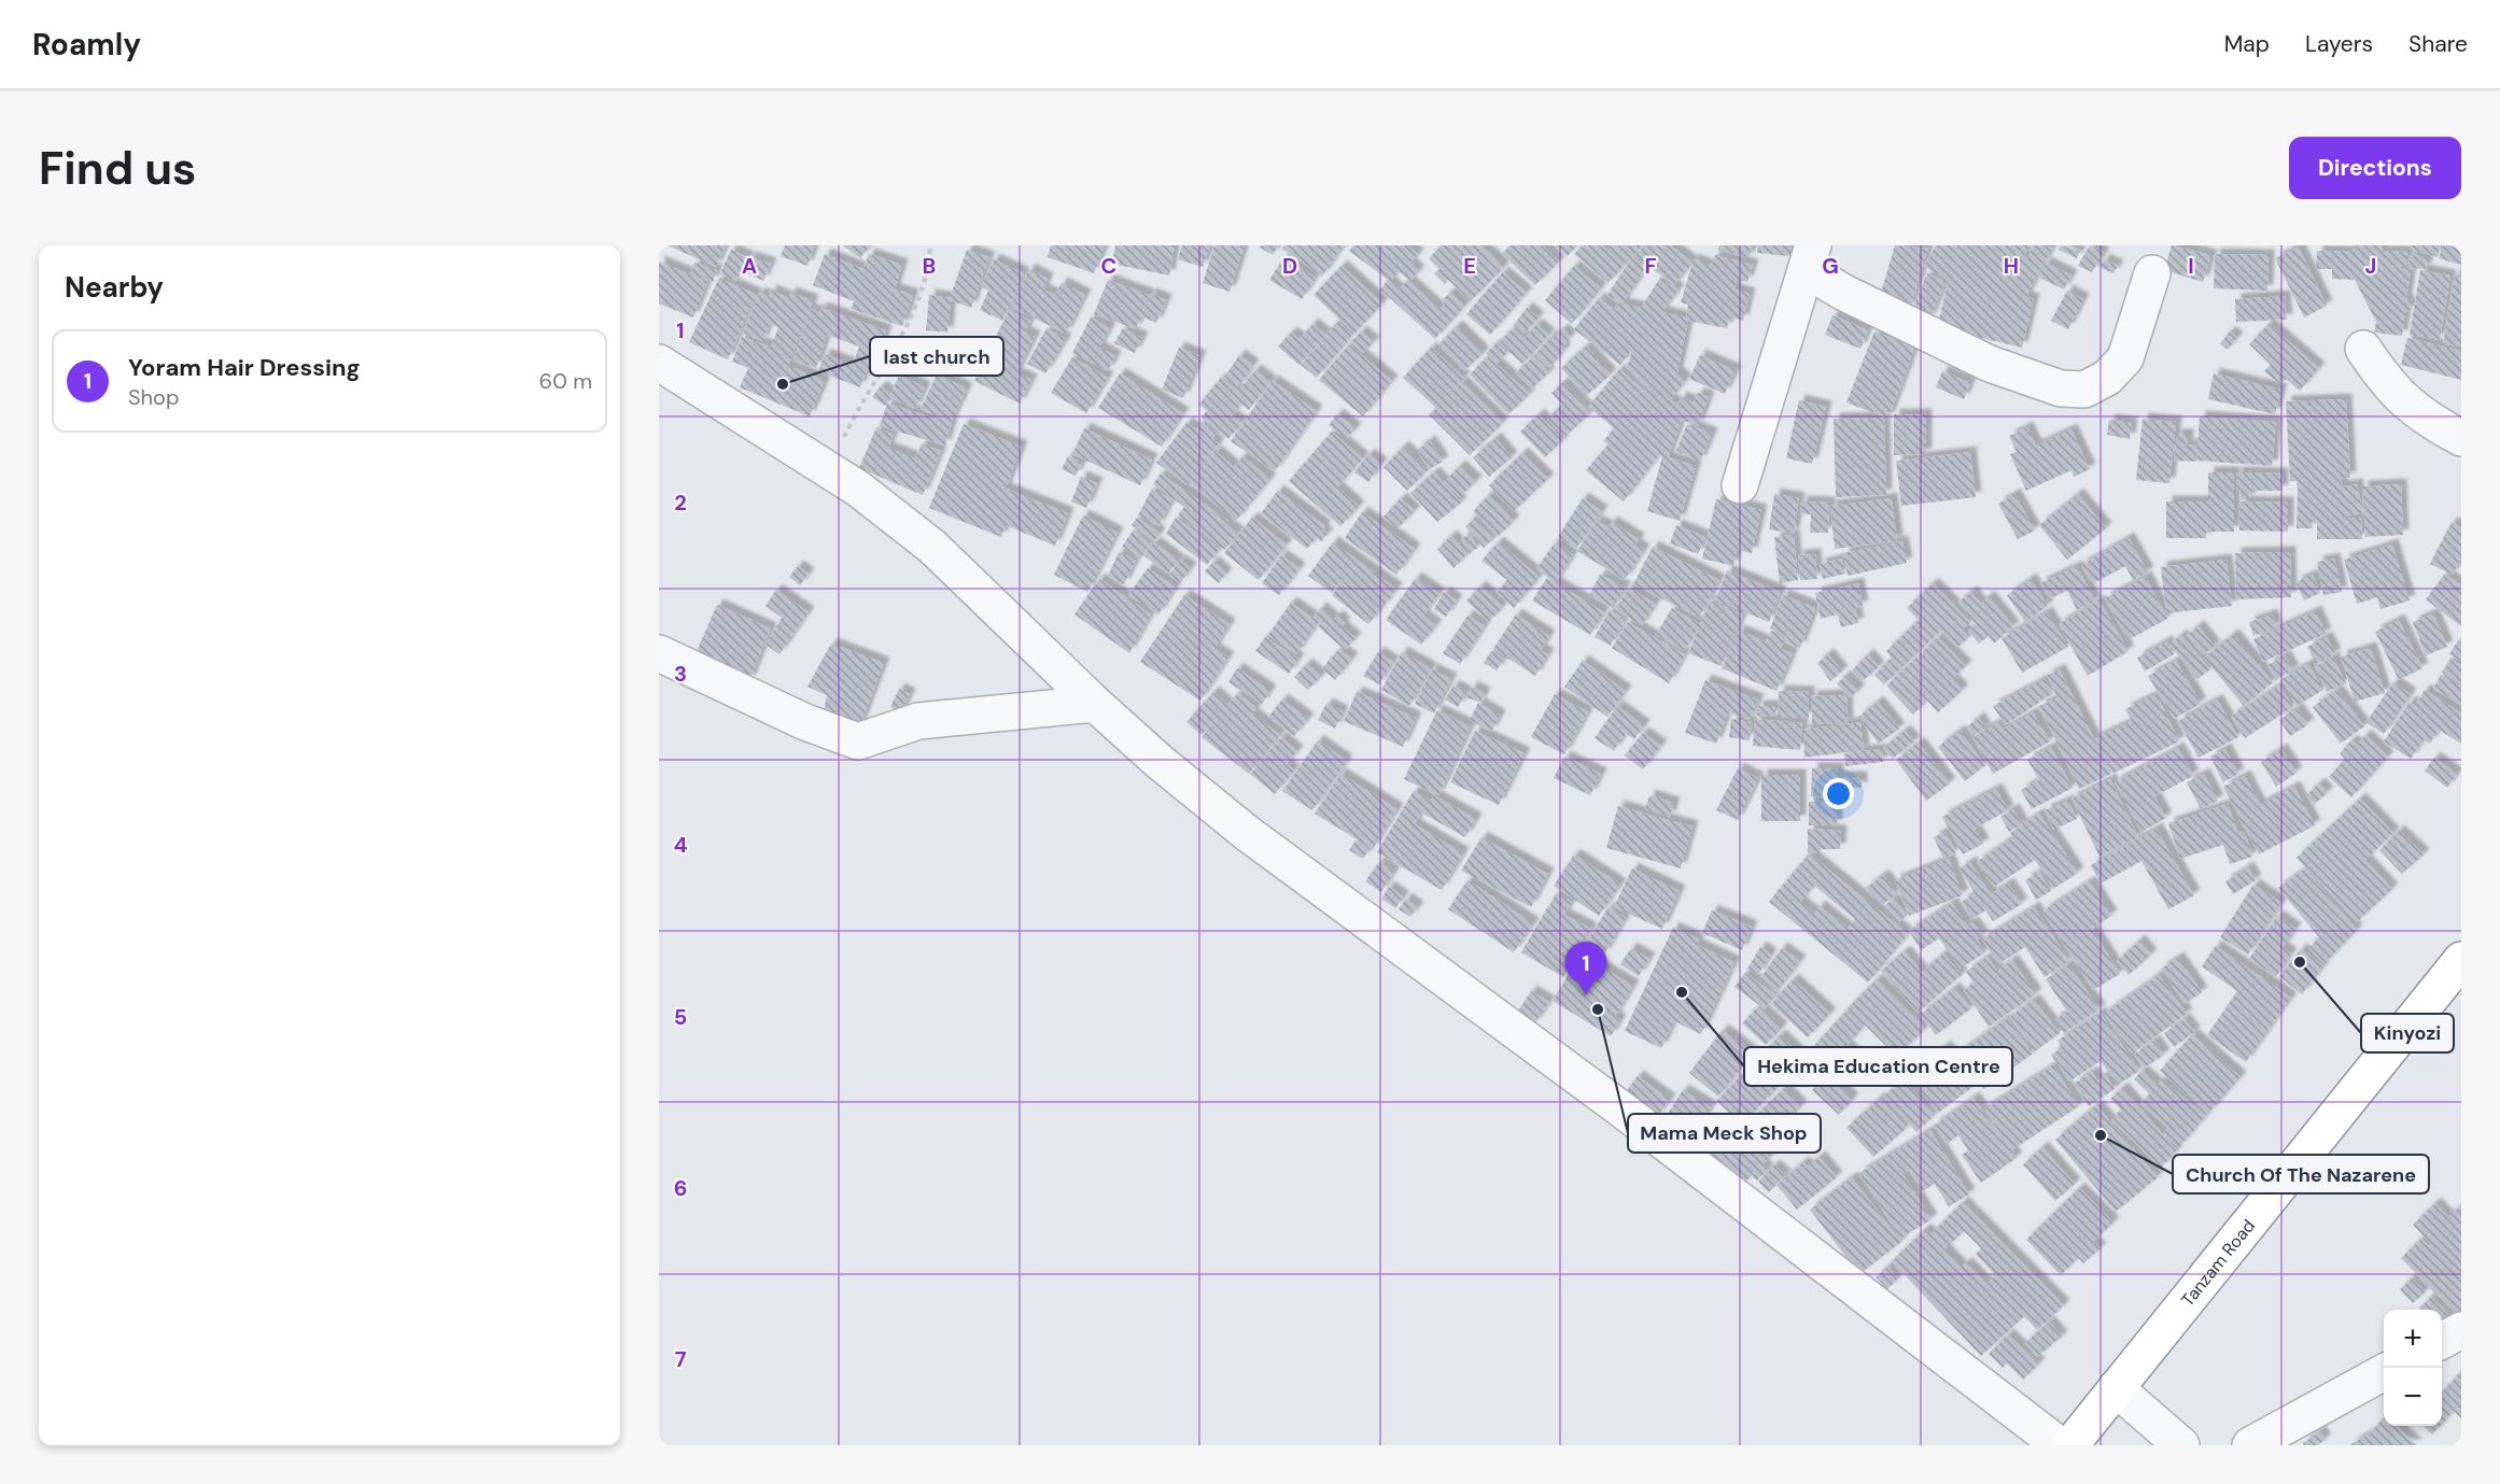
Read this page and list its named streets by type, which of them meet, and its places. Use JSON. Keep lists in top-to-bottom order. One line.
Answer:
{"streets":{"highway":["Tanzam Road"]},"places":["last church","Kinyozi","Hekima Education Centre","Mama Meck Shop","Church Of The Nazarene"],"page":{"header":"Roamly","nav":["Map","Layers","Share"],"buttons":"Directions","title":"Find us","heading":"Nearby","list":[{"mark":"1","name":"Yoram Hair Dressing","note":"Shop","value":"60 m"}],"pins":"1","map_buttons":["+","−"]},"grid":{"columns":["A","B","C","D","E","F","G","H","I","J"],"rows":["1","2","3","4","5","6","7"]}}
